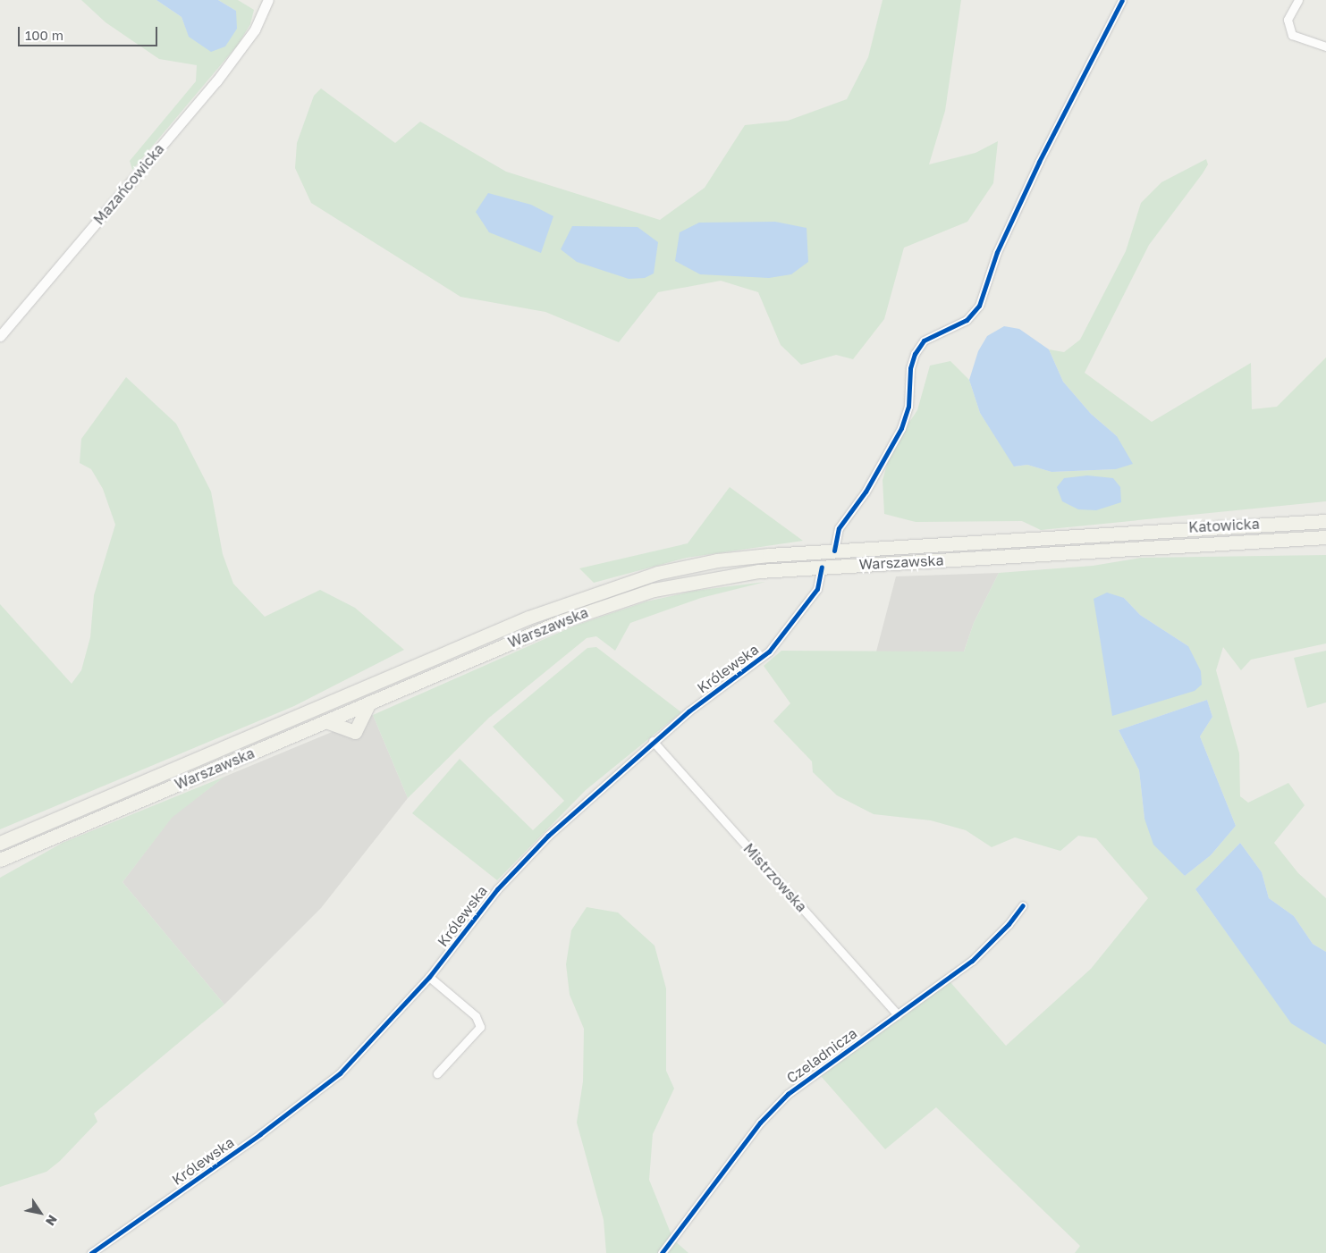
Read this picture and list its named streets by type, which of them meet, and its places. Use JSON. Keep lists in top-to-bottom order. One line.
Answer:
{"streets":{"main road":["Katowicka","Warszawska"],"street":["Mazańcowicka","Królewska","Mistrzowska","Czeladnicza"]},"crossings":[["Katowicka","Warszawska"],["Warszawska","Królewska"],["Królewska","Mistrzowska"],["Mistrzowska","Czeladnicza"]],"scale_bar":"100 m","north":"bottom right"}
